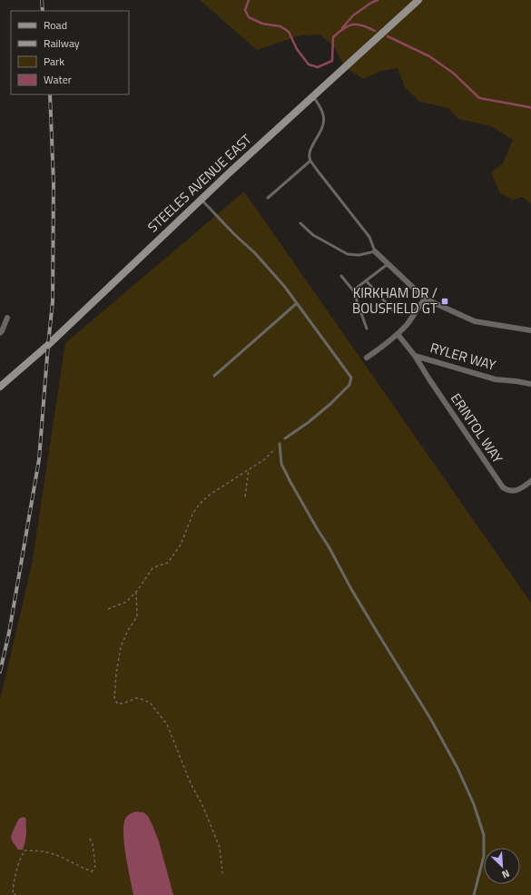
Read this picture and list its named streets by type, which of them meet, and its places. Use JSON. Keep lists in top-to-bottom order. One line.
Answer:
{"streets":{"main road":["STEELES AVENUE EAST"],"street":["RYLER WAY","ERINTOL WAY"]},"crossings":[["RYLER WAY","ERINTOL WAY"]],"places":{"transit":["KIRKHAM DR / BOUSFIELD GT"]},"legend":["Road","Railway","Park","Water"],"north":"bottom right"}
